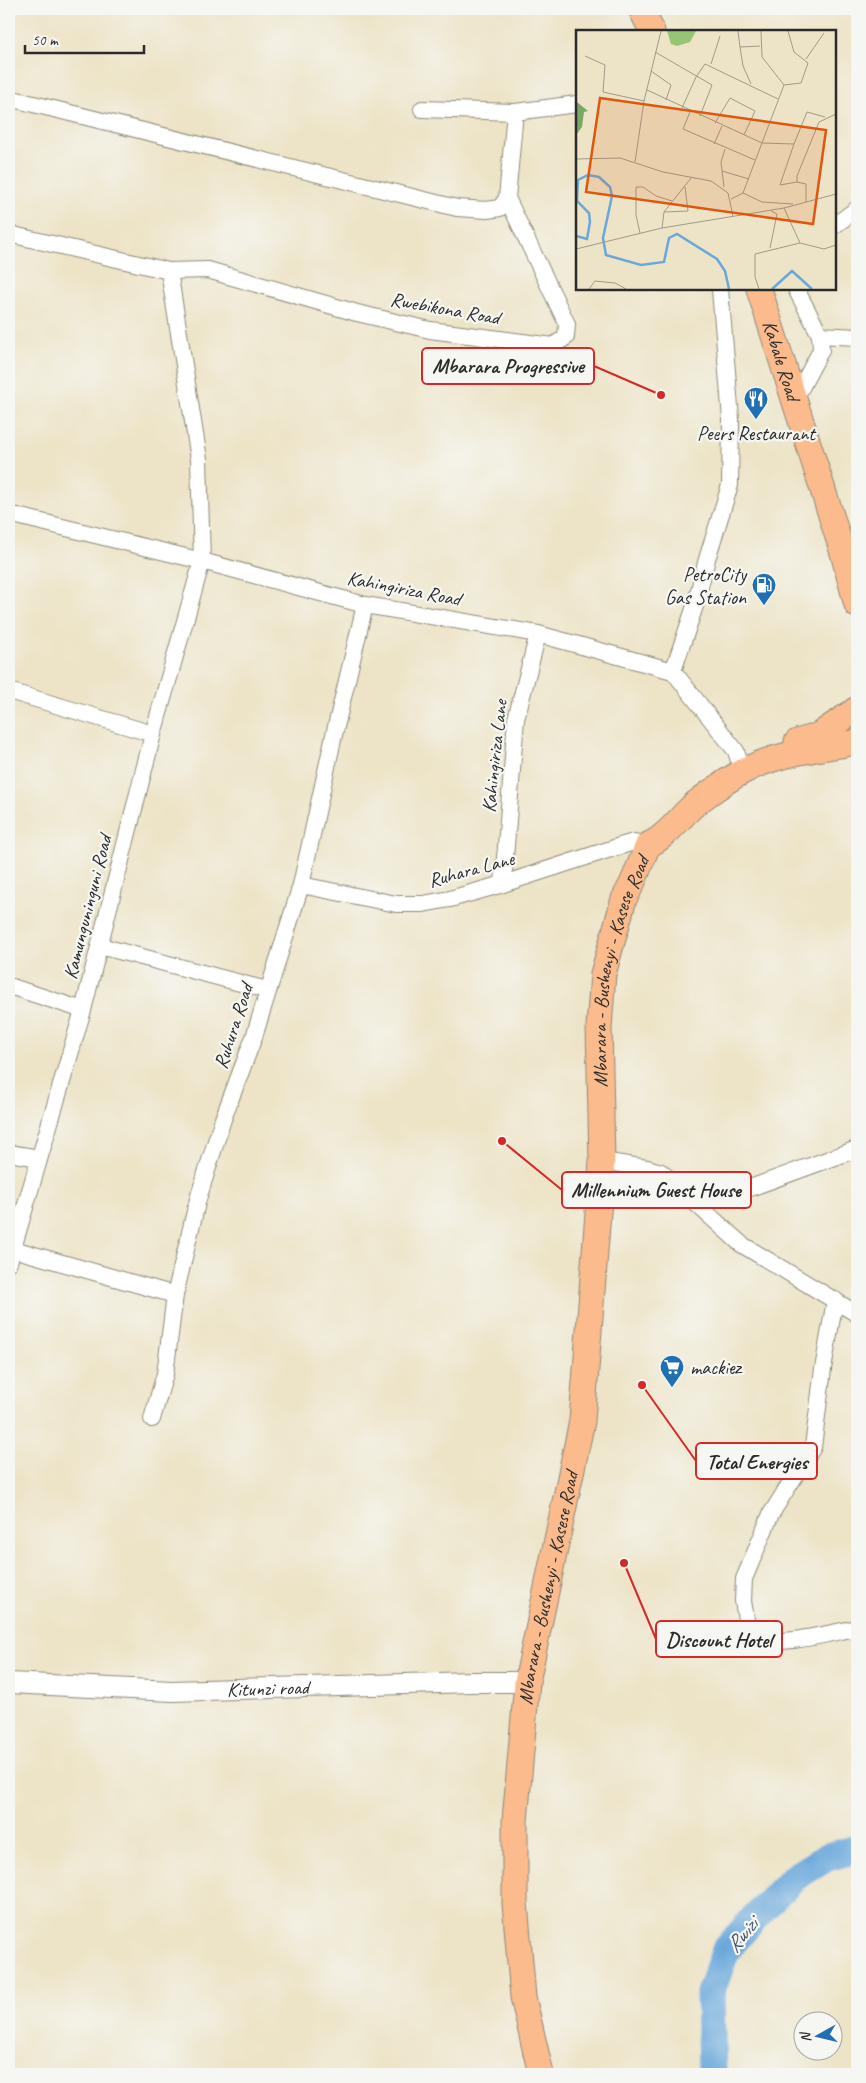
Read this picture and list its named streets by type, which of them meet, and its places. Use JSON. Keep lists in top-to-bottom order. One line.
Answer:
{"streets":{"main road":["Kabale Road","Mbarara - Bushenyi - Kasese Road"],"street":["Rwebikona Road","Kahingiriza Road","Kahingiriza Lane","Ruhara Lane","Kamunguninguni Road","Ruhura Road","Kitunzi road"]},"crossings":[["Rwebikona Road","Kamunguninguni Road"],["Kahingiriza Road","Kahingiriza Lane"],["Kahingiriza Road","Kamunguninguni Road"],["Kahingiriza Road","Ruhura Road"],["Kahingiriza Lane","Ruhara Lane"],["Ruhara Lane","Mbarara - Bushenyi - Kasese Road"],["Ruhara Lane","Ruhura Road"],["Mbarara - Bushenyi - Kasese Road","Kitunzi road"]],"water":["Rwizi"],"places":{"other":["Mbarara Progressive","Millennium Guest House","Total Energies","Discount Hotel"],"restaurant":["Peers Restaurant"],"fuel station":["PetroCity Gas Station"],"supermarket":["mackiez"]},"scale_bar":"50 m","north":"left"}
